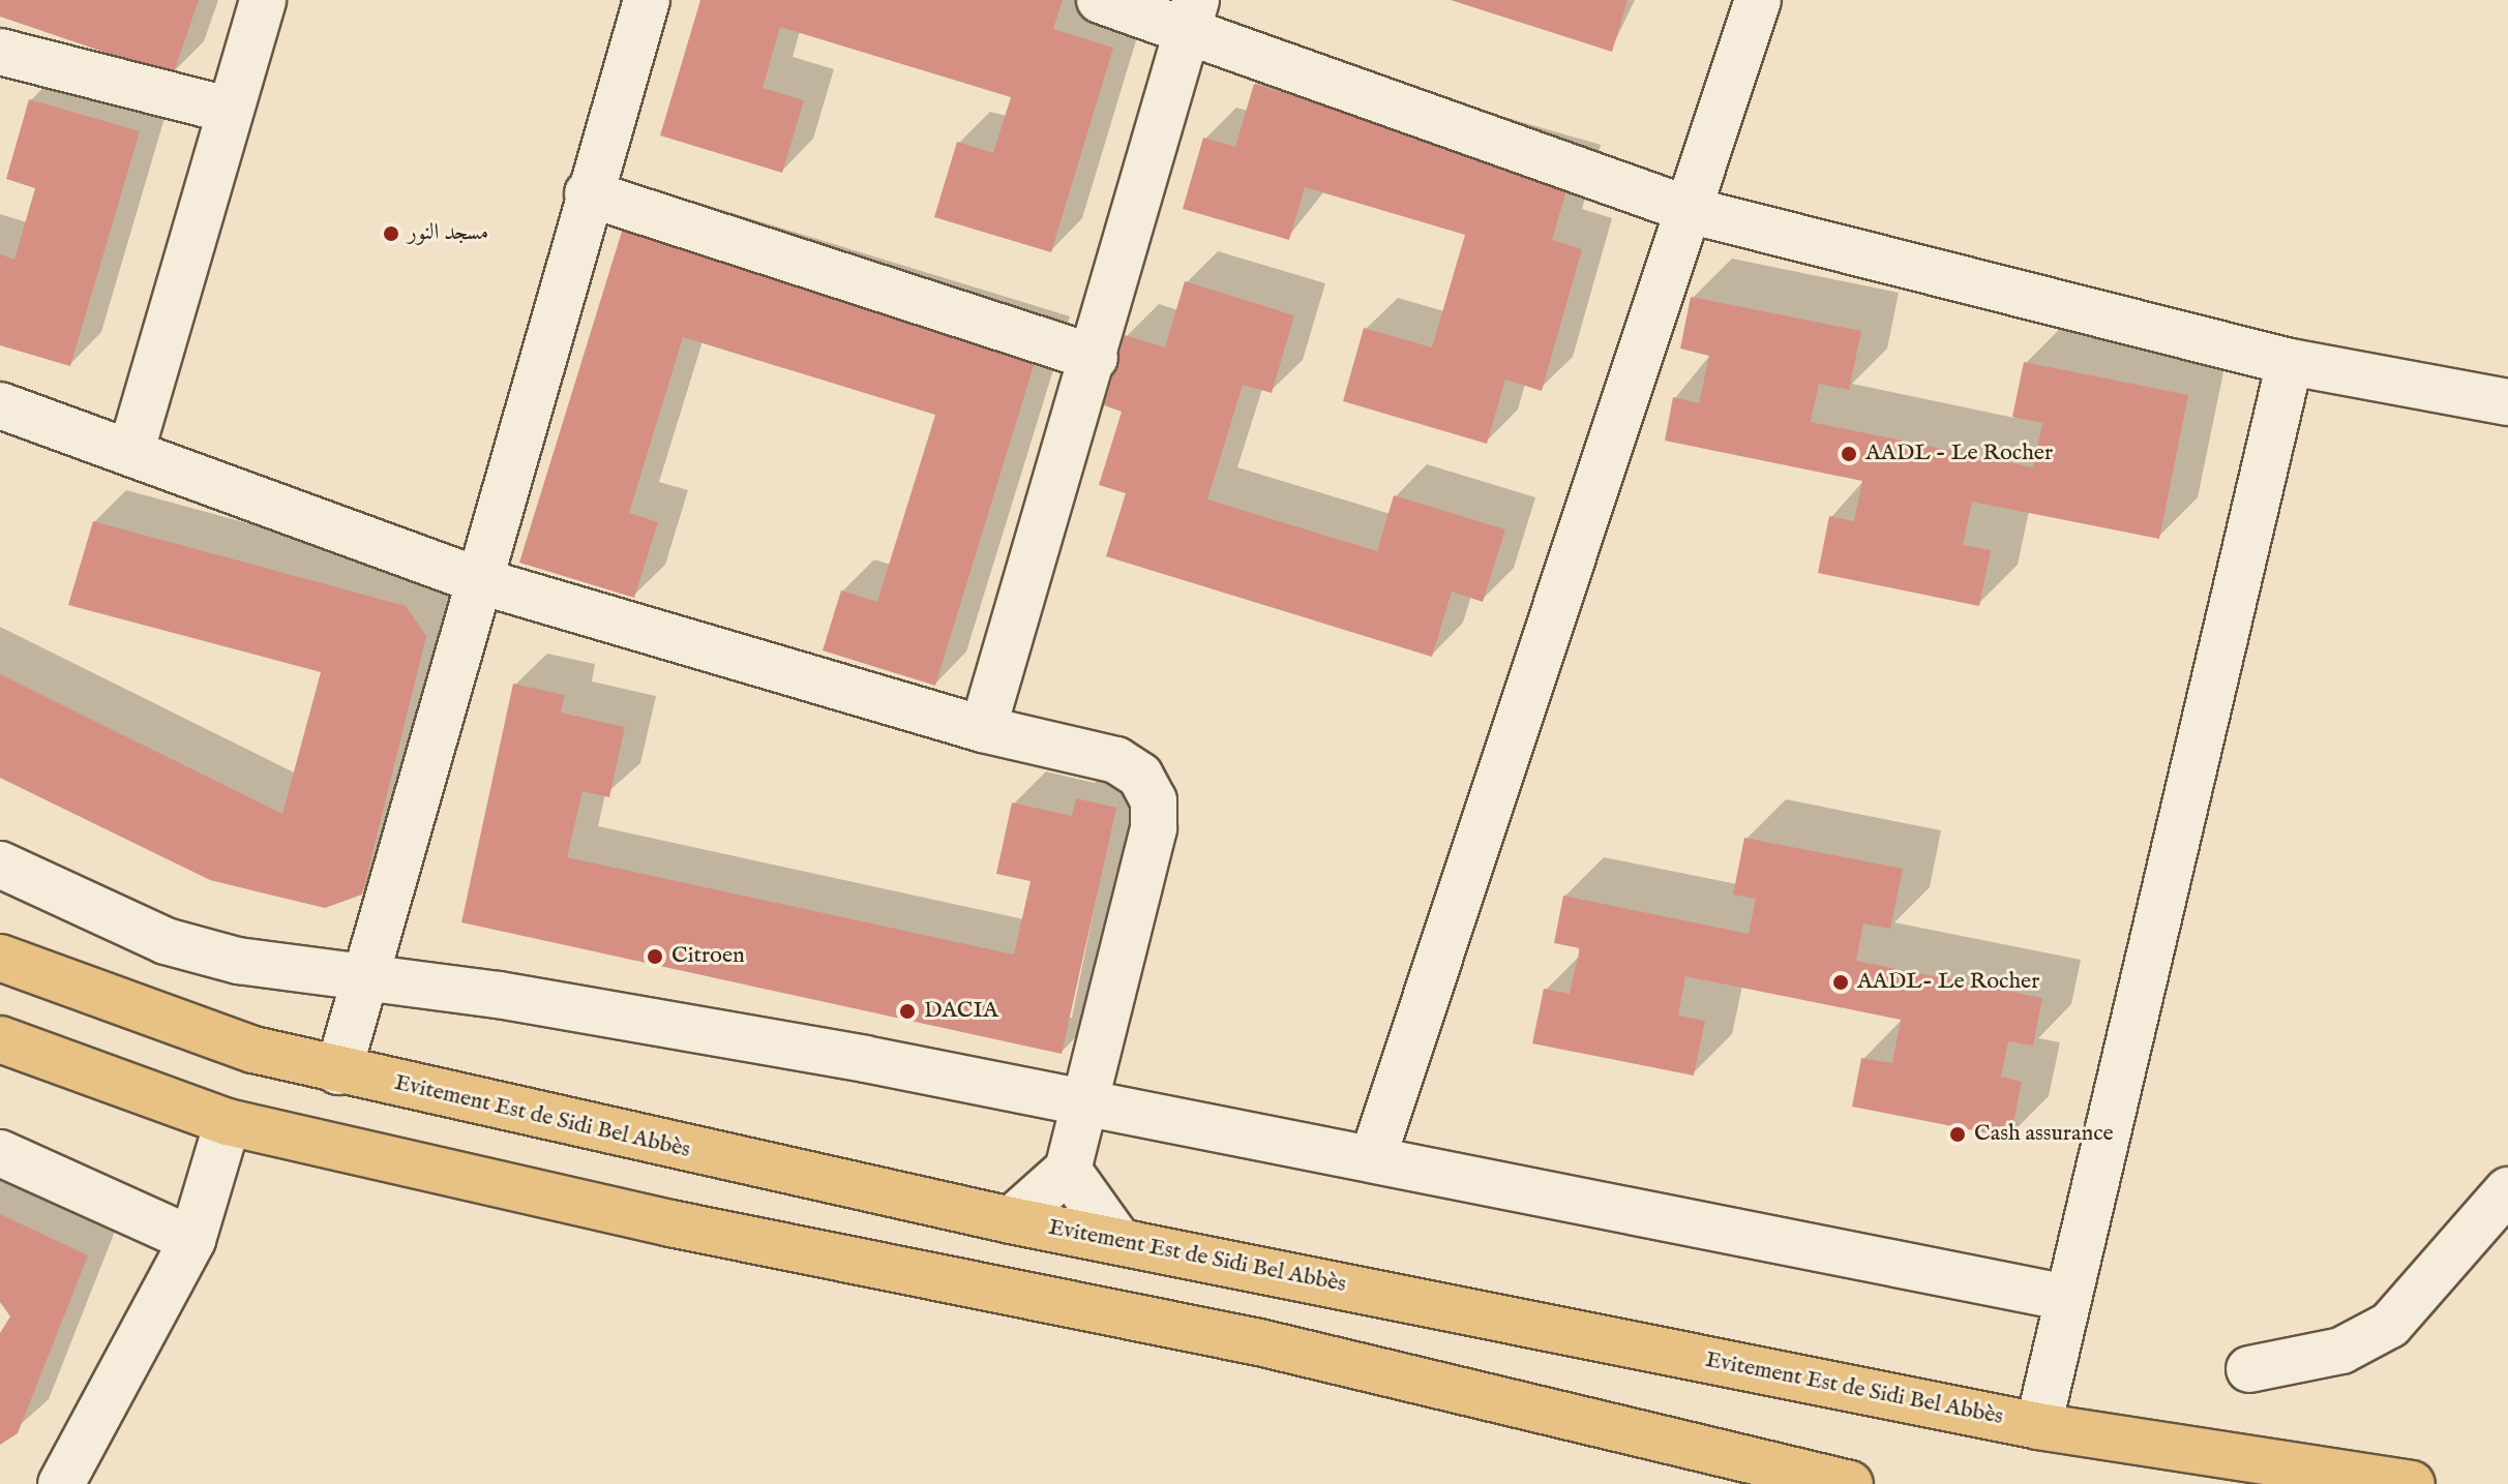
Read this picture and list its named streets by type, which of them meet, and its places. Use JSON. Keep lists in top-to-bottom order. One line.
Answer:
{"streets":{"highway":["Evitement Est de Sidi Bel Abbès"]},"places":["مسجد النور","AADL - Le Rocher","Citroen","AADL- Le Rocher","DACIA","Cash assurance"]}
